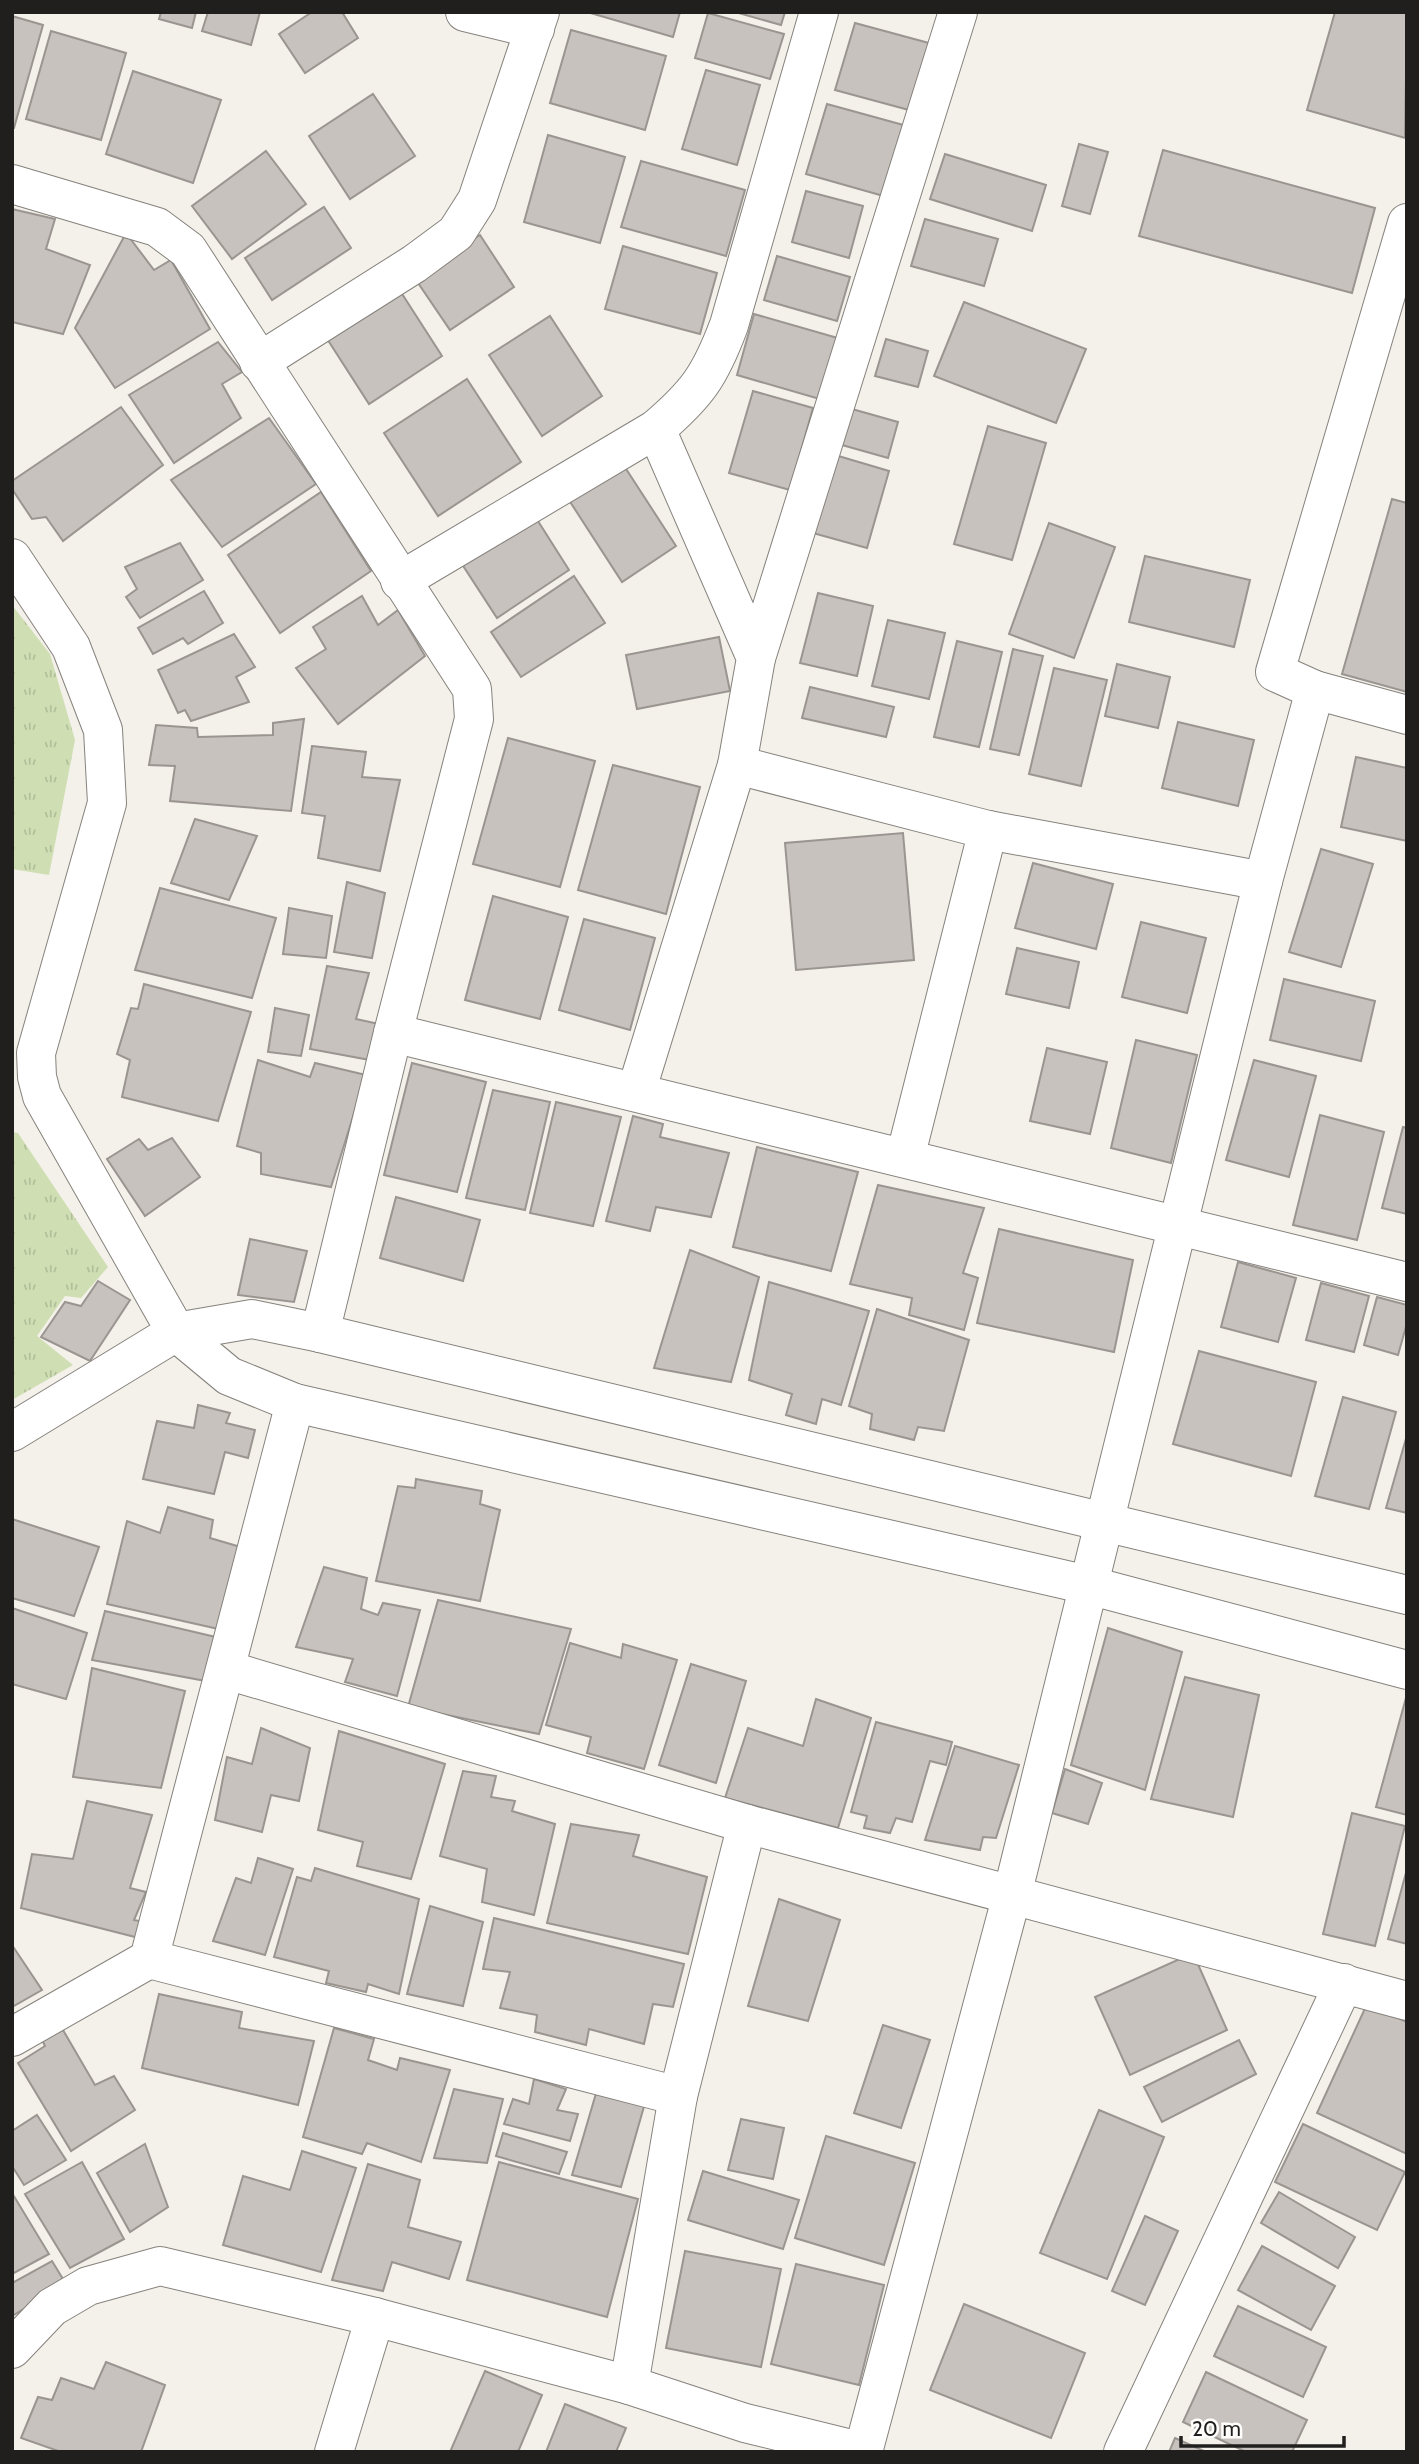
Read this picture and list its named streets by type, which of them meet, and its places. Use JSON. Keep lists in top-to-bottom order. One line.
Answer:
{"scale_bar":"20 m"}
